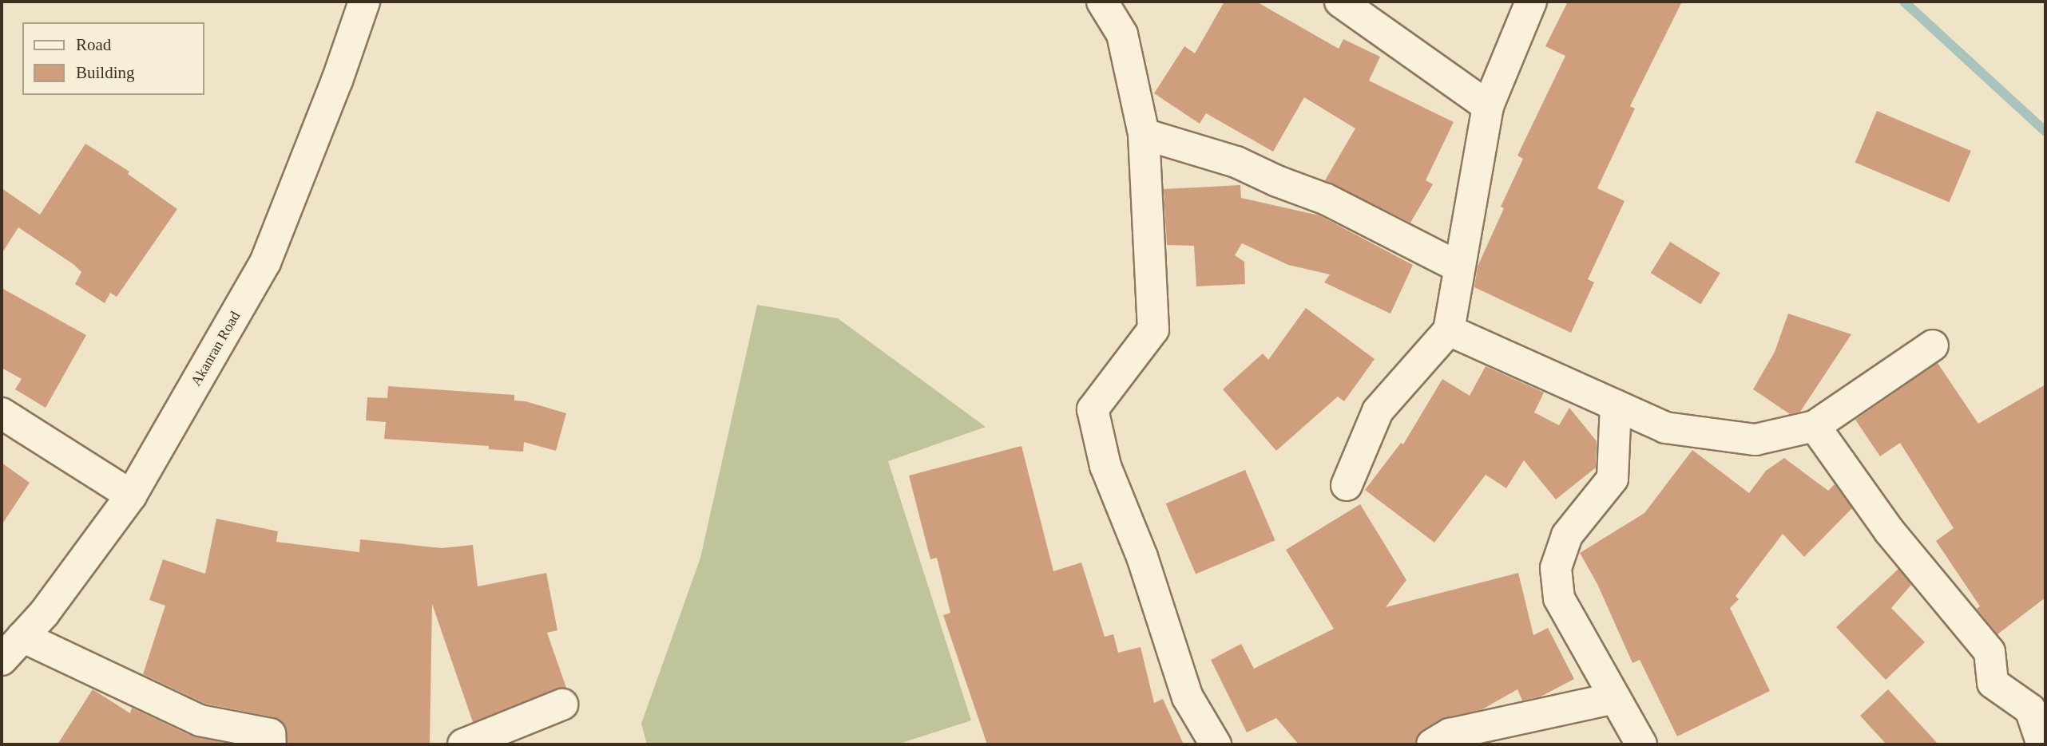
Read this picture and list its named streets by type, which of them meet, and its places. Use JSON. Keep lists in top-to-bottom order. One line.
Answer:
{"streets":{"street":["Akanran Road"]},"legend":["Road","Building"]}
